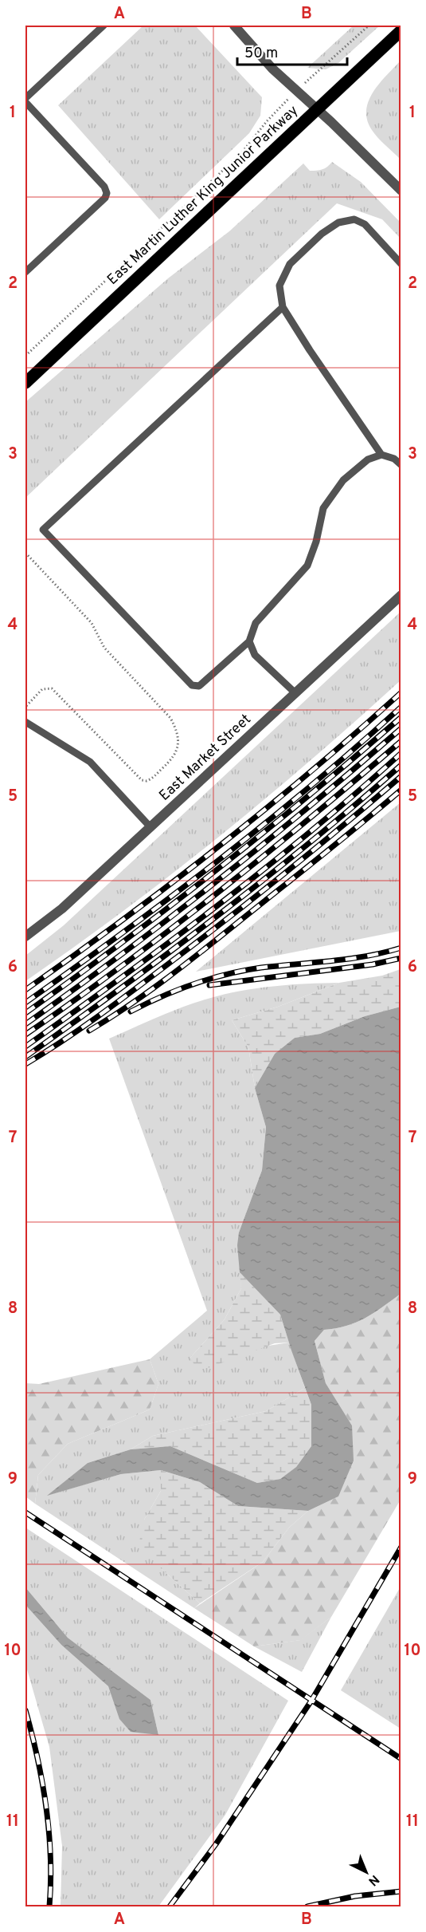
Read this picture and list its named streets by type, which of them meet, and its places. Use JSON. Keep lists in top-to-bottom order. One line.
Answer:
{"streets":{"main road":["East Martin Luther King Junior Parkway"],"street":["East Market Street"]},"scale_bar":"50 m","north":"bottom right","grid":{"columns":["A","B"],"rows":["1","2","3","4","5","6","7","8","9","10","11"]}}
